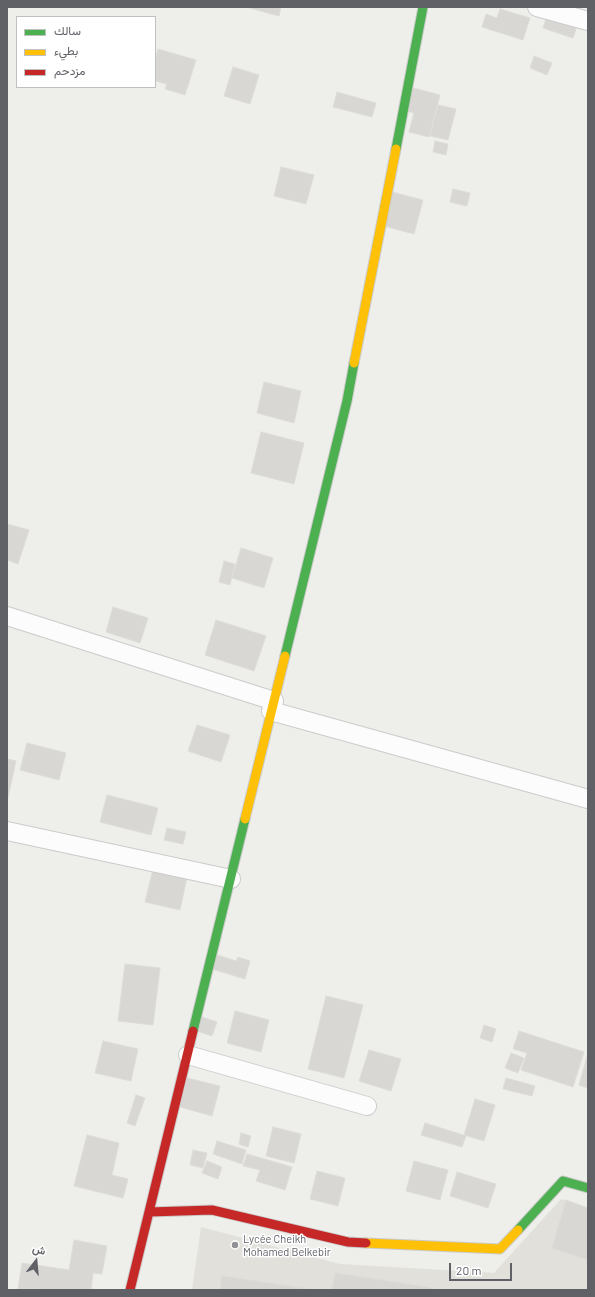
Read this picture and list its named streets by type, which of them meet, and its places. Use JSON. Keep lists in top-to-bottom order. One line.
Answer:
{"places":["Lycée Cheikh Mohamed Belkebir"],"legend":["سالك","بطيء","مزدحم"],"scale_bar":"20 m","north":"top"}
